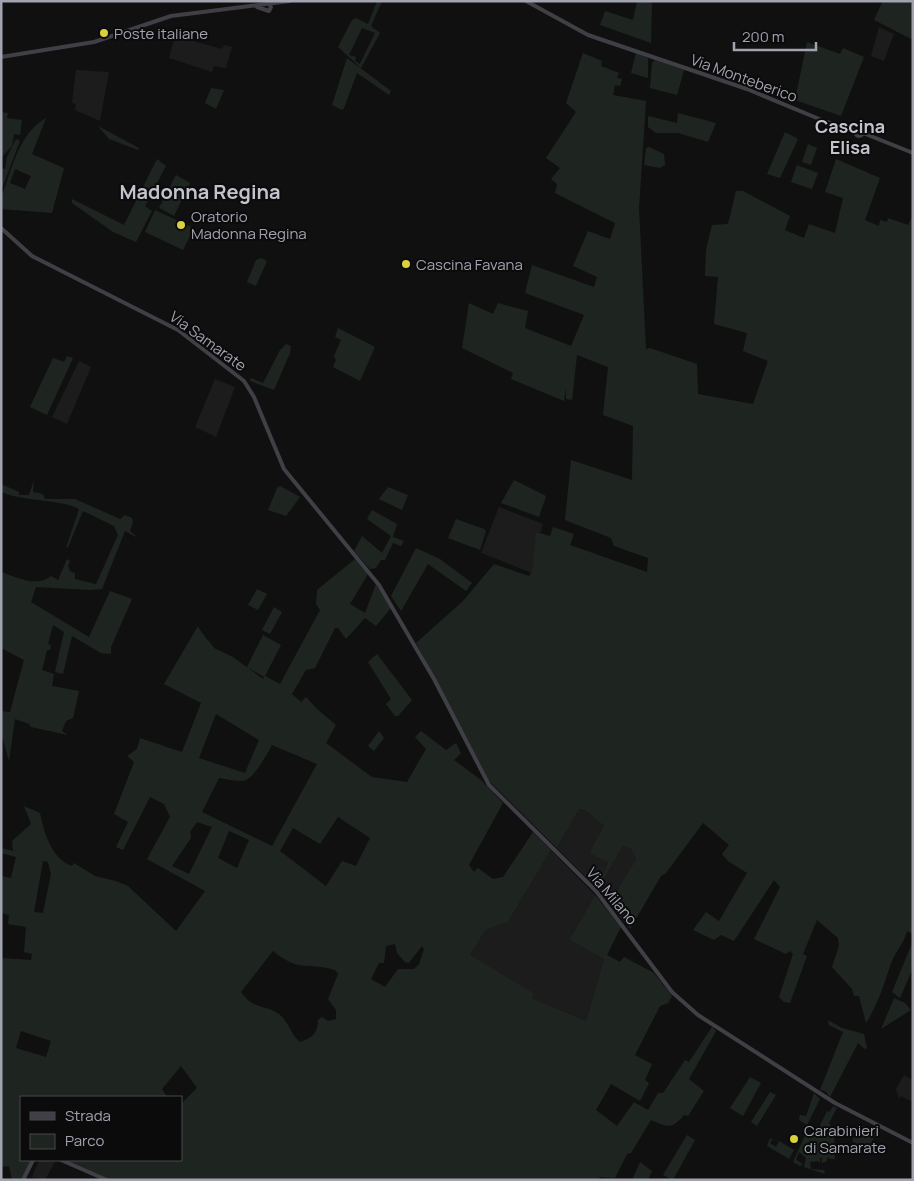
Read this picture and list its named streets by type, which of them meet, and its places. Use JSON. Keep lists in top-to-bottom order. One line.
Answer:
{"streets":{"street":["Via Monteberico","Via Samarate","Via Milano"]},"crossings":[["Via Samarate","Via Milano"]],"districts":["Cascina Elisa","Madonna Regina"],"places":["Poste italiane","Oratorio Madonna Regina","Cascina Favana","Carabinieri di Samarate"],"legend":["Strada","Parco"],"scale_bar":"200 m"}
